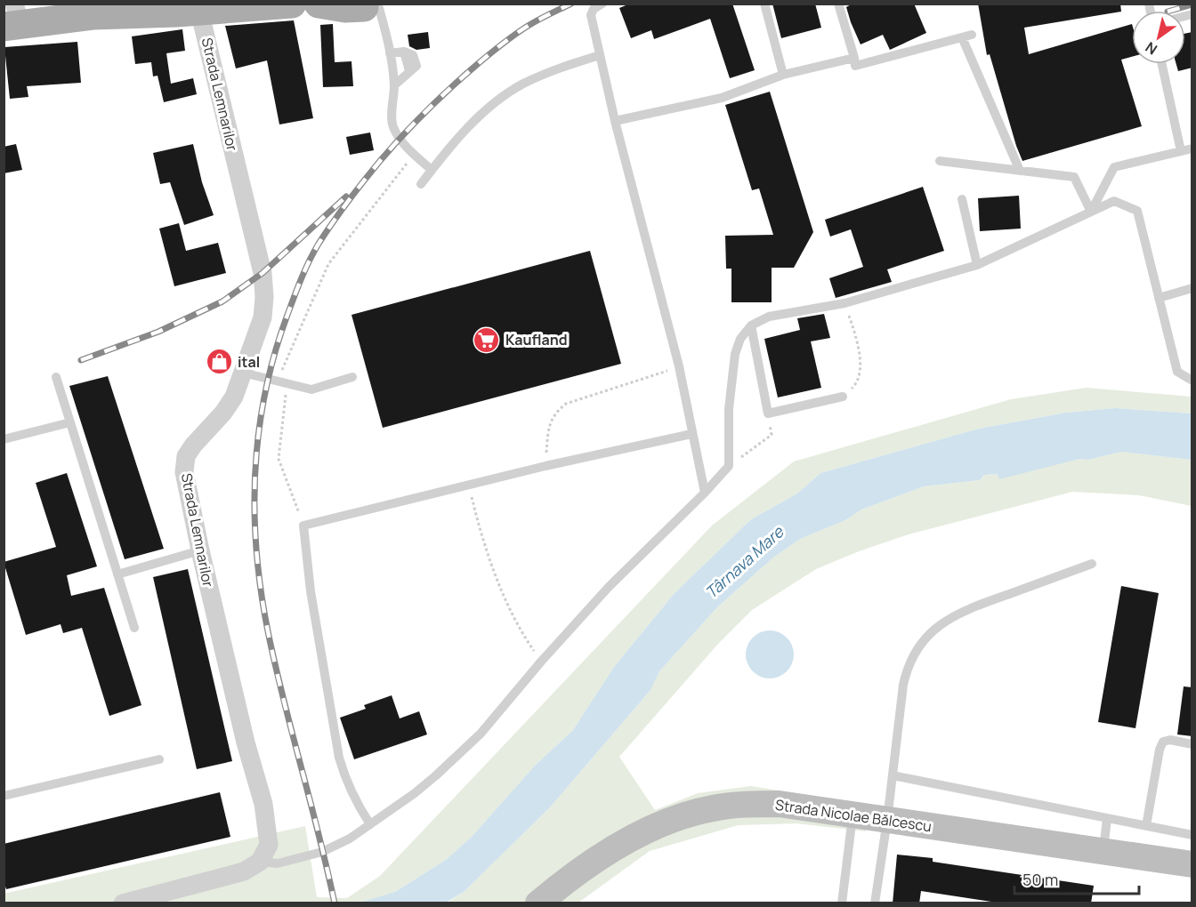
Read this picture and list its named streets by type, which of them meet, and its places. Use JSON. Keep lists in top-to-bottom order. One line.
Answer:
{"streets":{"main road":["Strada Nicolae Bălcescu"],"street":["Strada Lemnarilor"]},"water":["Târnava Mare"],"places":{"supermarket":["Kaufland"],"shop":["ital"]},"scale_bar":"50 m","north":"bottom left"}
